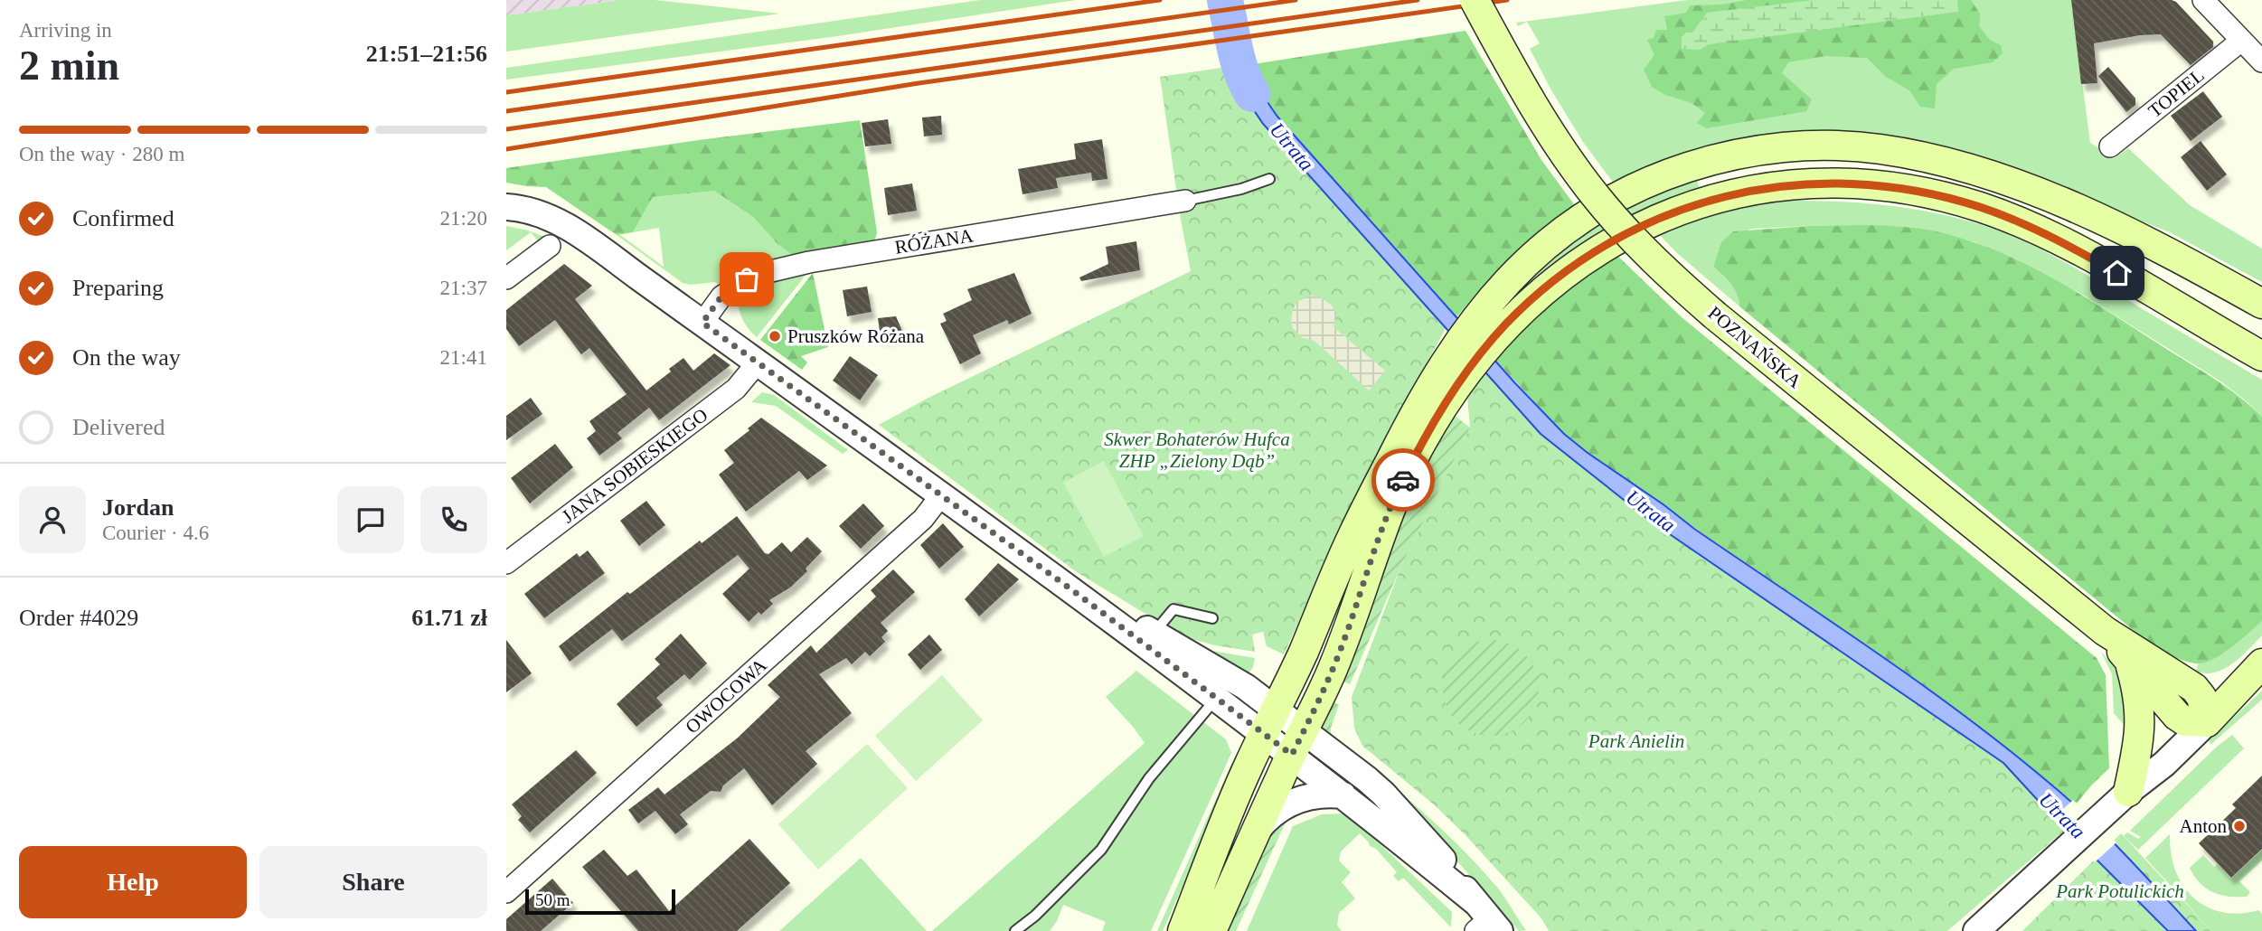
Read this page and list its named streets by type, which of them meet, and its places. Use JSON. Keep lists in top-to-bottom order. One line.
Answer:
{"streets":{"main road":["POZNAŃSKA"],"street":["TOPIEL","RÓŻANA","JANA SOBIESKIEGO","OWOCOWA"]},"water":["Utrata"],"parks":["Skwer Bohaterów Hufca ZHP „Zielony Dąb”","Park Anielin","Park Potulickich"],"places":["Pruszków Różana","Anton"],"scale_bar":"50 m","page":{"heading":["2 min","Arriving in","21:51–21:56"],"panel":["Jordan","Courier · 4.6","Order #4029","61.71 zł"],"bar":"On the way · 280 m","list":[["Confirmed","21:20"],["Preparing","21:37"],["On the way","21:41"],"Delivered"],"buttons":["Help","Share"],"scale":"50 m"}}
